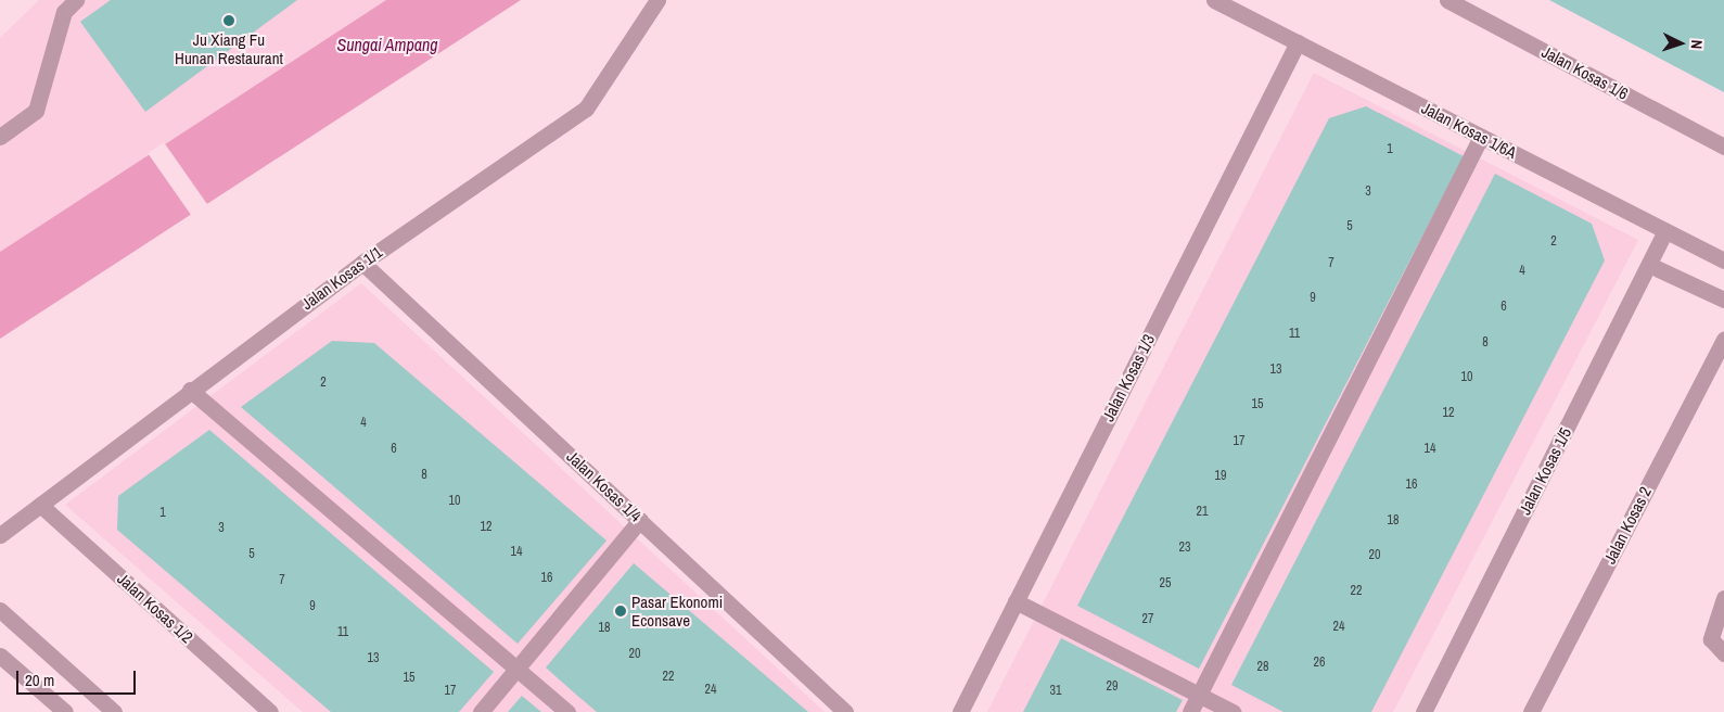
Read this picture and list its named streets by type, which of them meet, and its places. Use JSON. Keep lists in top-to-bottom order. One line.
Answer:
{"streets":{"street":["Jalan Kosas 1/6","Jalan Kosas 1/6A","Jalan Kosas 1/1","Jalan Kosas 1/3","Jalan Kosas 1/5","Jalan Kosas 1/4","Jalan Kosas 2","Jalan Kosas 1/2"]},"crossings":[["Jalan Kosas 1/6A","Jalan Kosas 1/3"],["Jalan Kosas 1/6A","Jalan Kosas 1/5"],["Jalan Kosas 1/1","Jalan Kosas 1/4"],["Jalan Kosas 1/1","Jalan Kosas 1/2"]],"water":["Sungai Ampang"],"places":["Ju Xiang Fu Hunan Restaurant","Pasar Ekonomi Econsave"],"house_numbers":["1","3","5","2","7","4","9","6","11","8","13","10","2","15","12","4","17","6","14","8","19","16","10","21","1","18","12","3","23","14","5","20","16","7","25","22","9","27","24","18","11","20","13","26","28","22","15","29","24","17","31"],"scale_bar":"20 m","north":"right"}
